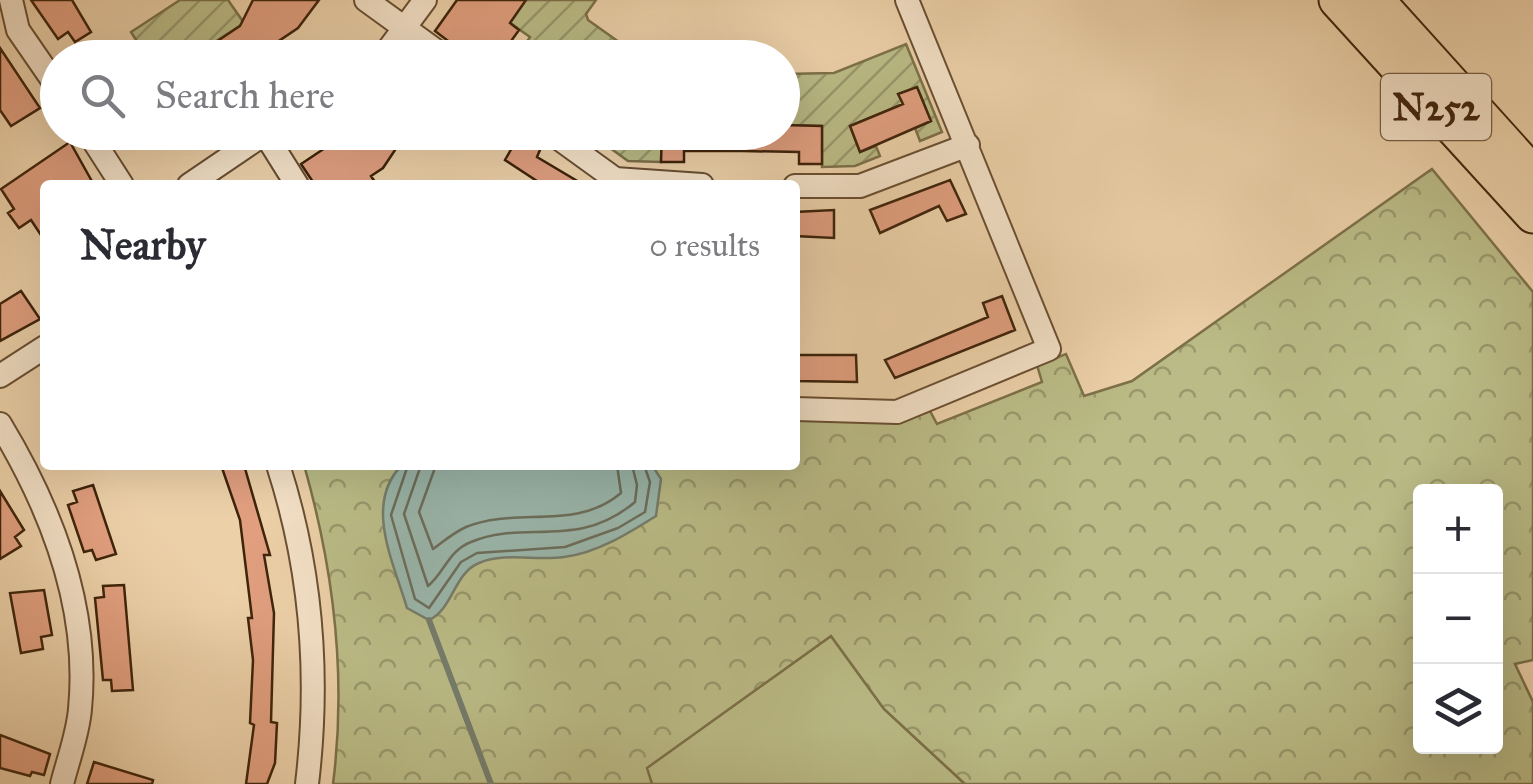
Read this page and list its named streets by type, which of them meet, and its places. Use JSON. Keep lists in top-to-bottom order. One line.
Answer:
{"streets":{"main road":["N252"]},"page":{"search":"Search here","heading":["Nearby","0 results"],"map_buttons":["+","−"]}}
